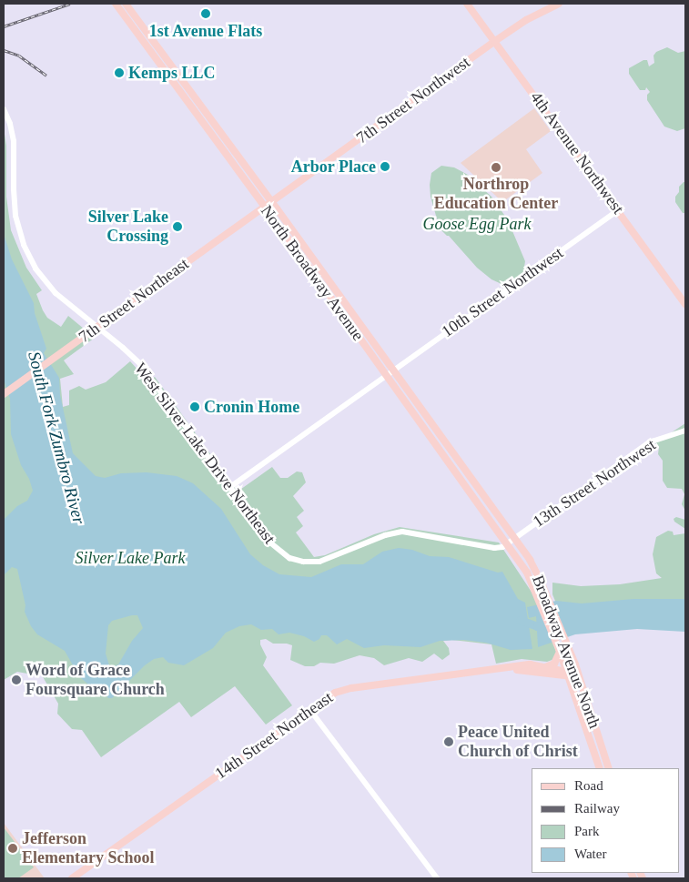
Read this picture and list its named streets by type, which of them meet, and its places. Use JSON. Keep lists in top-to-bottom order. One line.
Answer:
{"streets":{"main road":["7th Street Northwest","4th Avenue Northwest","North Broadway Avenue","7th Street Northeast","Broadway Avenue North","14th Street Northeast"],"street":["10th Street Northwest","West Silver Lake Drive Northeast","13th Street Northwest"]},"crossings":[["7th Street Northwest","4th Avenue Northwest"],["7th Street Northwest","North Broadway Avenue"],["7th Street Northwest","7th Street Northeast"],["4th Avenue Northwest","10th Street Northwest"],["North Broadway Avenue","10th Street Northwest"],["North Broadway Avenue","7th Street Northeast"],["North Broadway Avenue","West Silver Lake Drive Northeast"],["North Broadway Avenue","13th Street Northwest"],["North Broadway Avenue","Broadway Avenue North"],["10th Street Northwest","West Silver Lake Drive Northeast"],["7th Street Northeast","West Silver Lake Drive Northeast"],["West Silver Lake Drive Northeast","13th Street Northwest"],["West Silver Lake Drive Northeast","Broadway Avenue North"],["13th Street Northwest","Broadway Avenue North"],["Broadway Avenue North","14th Street Northeast"]],"water":["South Fork Zumbro River"],"parks":["Goose Egg Park","Silver Lake Park"],"places":["1st Avenue Flats","Kemps LLC","Arbor Place","Northrop Education Center","Silver Lake Crossing","Cronin Home","Word of Grace Foursquare Church","Peace United Church of Christ","Jefferson Elementary School"],"legend":["Road","Railway","Park","Water"]}
